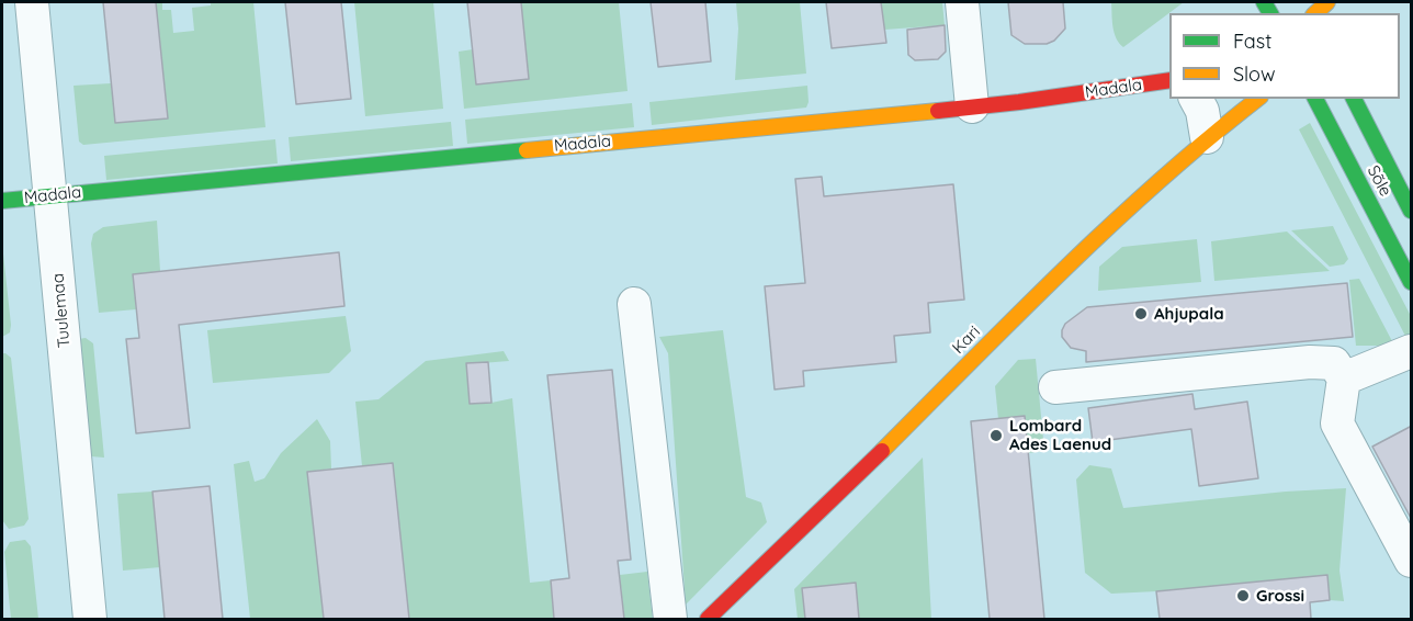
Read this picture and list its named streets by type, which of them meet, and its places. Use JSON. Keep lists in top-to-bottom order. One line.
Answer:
{"streets":{"street":["Madala","Sõle","Tuulemaa","Kari"]},"crossings":[["Madala","Tuulemaa"]],"places":["Ahjupala","Lombard Ades Laenud","Grossi"],"legend":["Fast","Slow"]}
